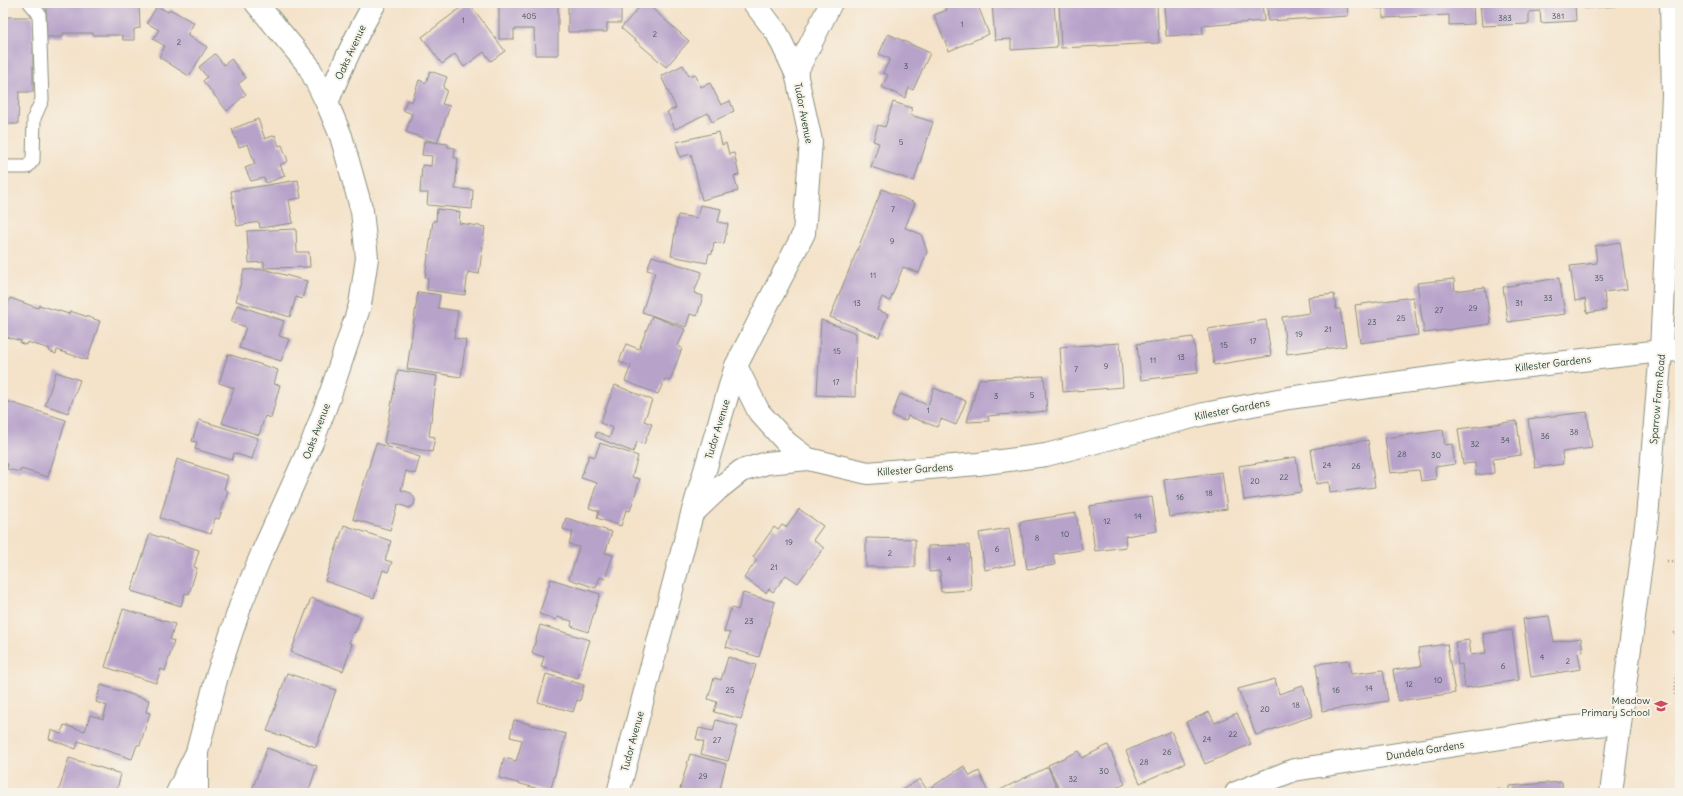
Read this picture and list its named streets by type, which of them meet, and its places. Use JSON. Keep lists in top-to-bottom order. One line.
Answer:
{"streets":{"street":["Oaks Avenue","Tudor Avenue","Killester Gardens","Sparrow Farm Road","Dundela Gardens"]},"crossings":[["Tudor Avenue","Killester Gardens"],["Killester Gardens","Sparrow Farm Road"],["Sparrow Farm Road","Dundela Gardens"]],"places":{"school or university":["Meadow Primary School"]},"house_numbers":["405","381","383","1","1","2","2","3","5","7","9","11","35","33","13","31","29","27","25","23","21","19","17","15","15","13","11","9","7","17","5","3","1","38","36","34","32","28","30","24","26","22","20","18","16","14","12","10","8","19","6","2","4","21","23","4","2","6","10","12","14","25","16","18","20","22","24","27","26","28","30","29","32"]}
